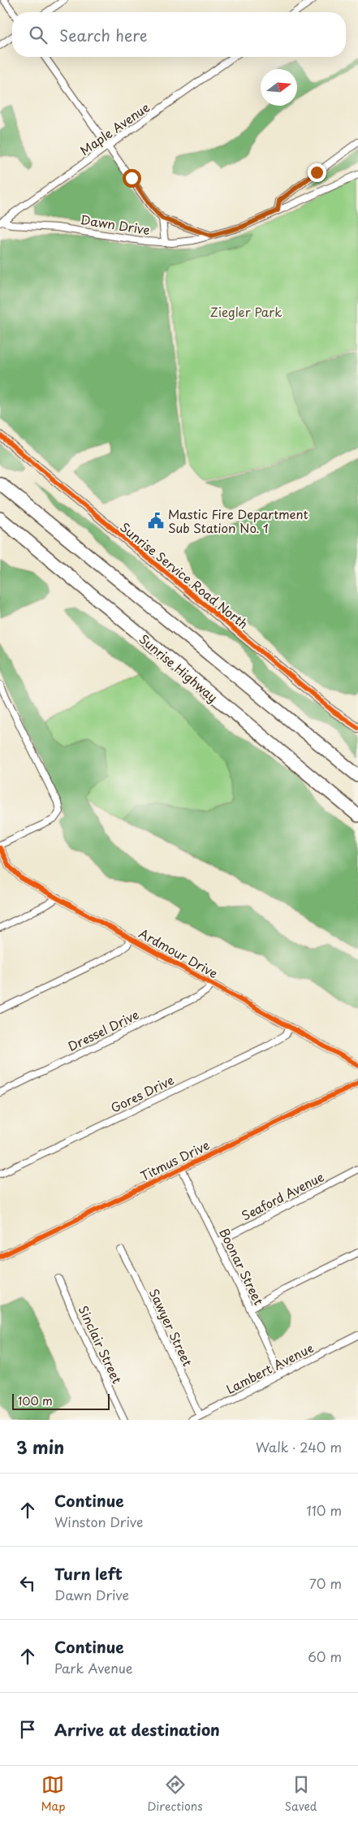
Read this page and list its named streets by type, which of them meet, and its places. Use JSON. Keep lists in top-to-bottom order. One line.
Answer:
{"streets":{"highway":["Sunrise Highway"],"street":["Maple Avenue","Dawn Drive","Sunrise Service Road North","Ardmour Drive","Dressel Drive","Gores Drive","Titmus Drive","Seaford Avenue","Boonar Street","Sawyer Street","Sinclair Street","Lambert Avenue"]},"crossings":[["Maple Avenue","Dawn Drive"],["Ardmour Drive","Dressel Drive"],["Ardmour Drive","Gores Drive"],["Titmus Drive","Boonar Street"],["Seaford Avenue","Boonar Street"],["Boonar Street","Lambert Avenue"],["Sawyer Street","Lambert Avenue"]],"parks":["Ziegler Park"],"places":{"public building":["Mastic Fire Department Sub Station No. 1"]},"scale_bar":"100 m","north":"right","page":{"search":"Search here","scale":"100 m","heading":["3 min","Walk · 240 m"],"list":[["Continue","Winston Drive","110 m"],["Turn left","Dawn Drive","70 m"],["Continue","Park Avenue","60 m"],"Arrive at destination"],"nav":["Map","Directions","Saved"]}}
